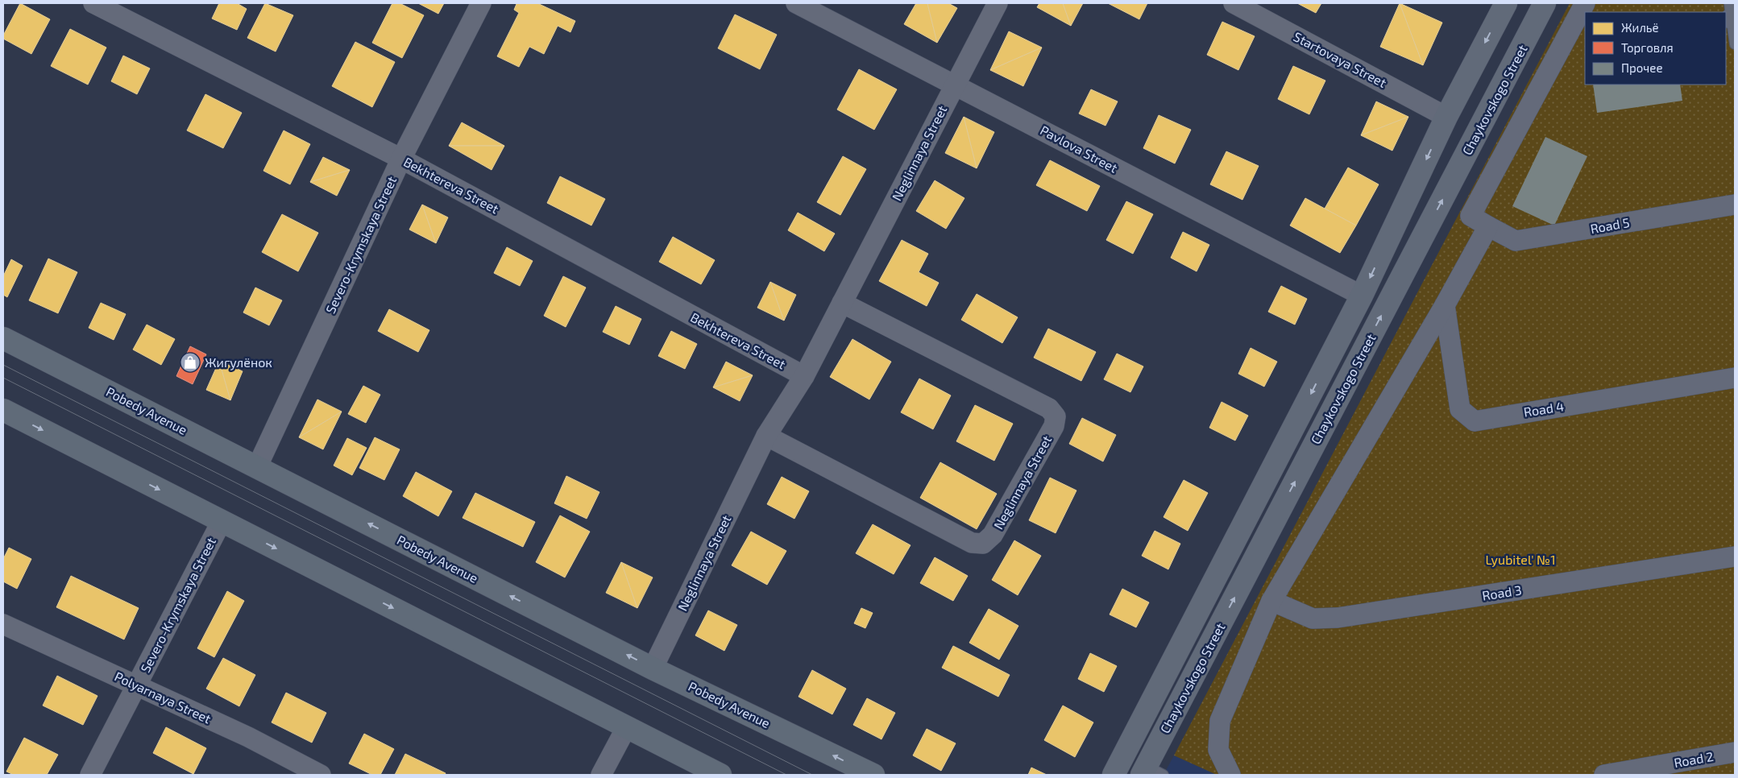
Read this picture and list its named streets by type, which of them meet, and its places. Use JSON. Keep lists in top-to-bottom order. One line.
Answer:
{"streets":{"main road":["Chaykovskogo Street","Pobedy Avenue"],"street":["Startovaya Street","Pavlova Street","Neglinnaya Street","Bekhtereva Street","Road 5","Severo-Krymskaya Street","Road 4","Road 3","Polyarnaya Street","Road 2"]},"crossings":[["Startovaya Street","Chaykovskogo Street"],["Chaykovskogo Street","Pavlova Street"],["Pavlova Street","Neglinnaya Street"],["Neglinnaya Street","Bekhtereva Street"],["Neglinnaya Street","Pobedy Avenue"],["Bekhtereva Street","Severo-Krymskaya Street"],["Severo-Krymskaya Street","Pobedy Avenue"],["Severo-Krymskaya Street","Polyarnaya Street"]],"parks":["Lyubitel' №1"],"places":{"shop":["Жигулёнок"]},"legend":["Жильё","Торговля","Прочее"]}
